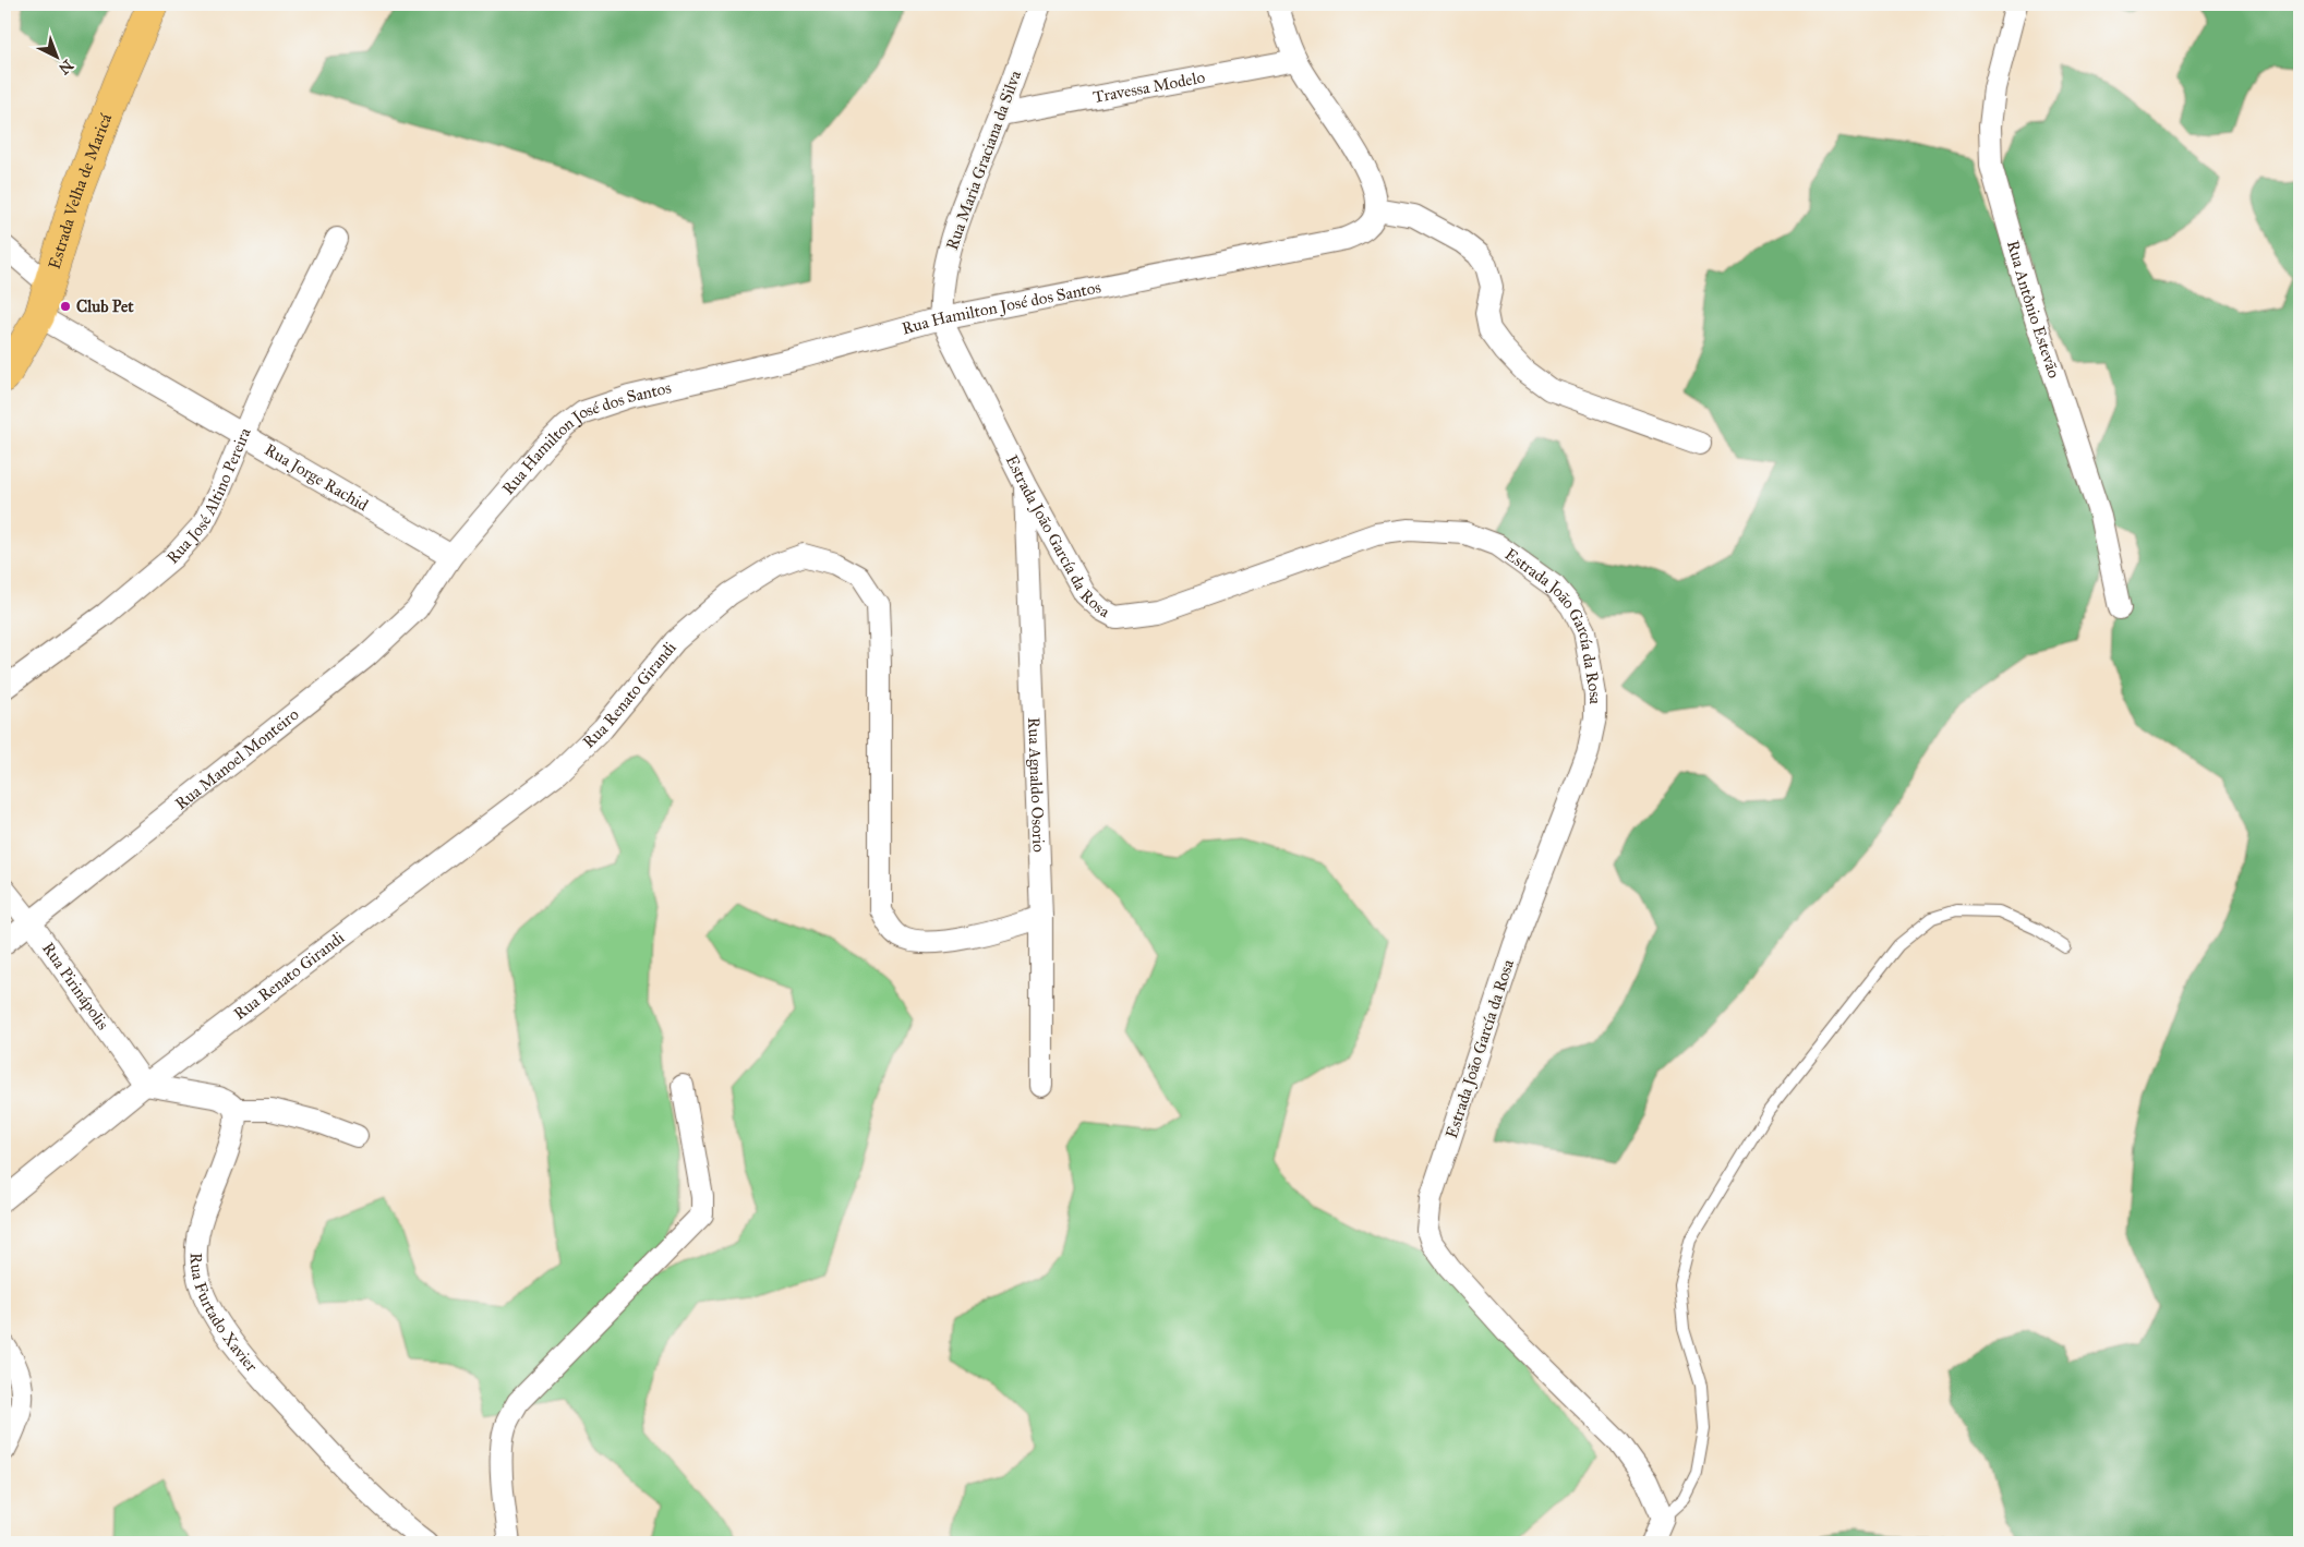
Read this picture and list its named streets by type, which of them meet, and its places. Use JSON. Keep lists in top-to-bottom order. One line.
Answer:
{"streets":{"main road":["Estrada Velha de Maricá"],"street":["Travessa Modelo","Rua Maria Graciana da Silva","Rua Hamilton José dos Santos","Rua Antônio Estevão","Rua Jorge Rachid","Rua José Altino Pereira","Estrada João García da Rosa","Rua Renato Girandi","Rua Manoel Monteiro","Rua Agnaldo Osorio","Rua Pirinápolis","Rua Furtado Xavier"]},"crossings":[["Travessa Modelo","Rua Maria Graciana da Silva"],["Rua Maria Graciana da Silva","Rua Hamilton José dos Santos"],["Rua Maria Graciana da Silva","Estrada João García da Rosa"],["Estrada Velha de Maricá","Rua Jorge Rachid"],["Rua Hamilton José dos Santos","Rua Jorge Rachid"],["Rua Hamilton José dos Santos","Estrada João García da Rosa"],["Rua Hamilton José dos Santos","Rua Manoel Monteiro"],["Rua Jorge Rachid","Rua José Altino Pereira"],["Rua Jorge Rachid","Rua Manoel Monteiro"],["Estrada João García da Rosa","Rua Agnaldo Osorio"],["Rua Renato Girandi","Rua Agnaldo Osorio"],["Rua Renato Girandi","Rua Pirinápolis"],["Rua Manoel Monteiro","Rua Pirinápolis"]],"places":["Club Pet"],"north":"bottom right"}
